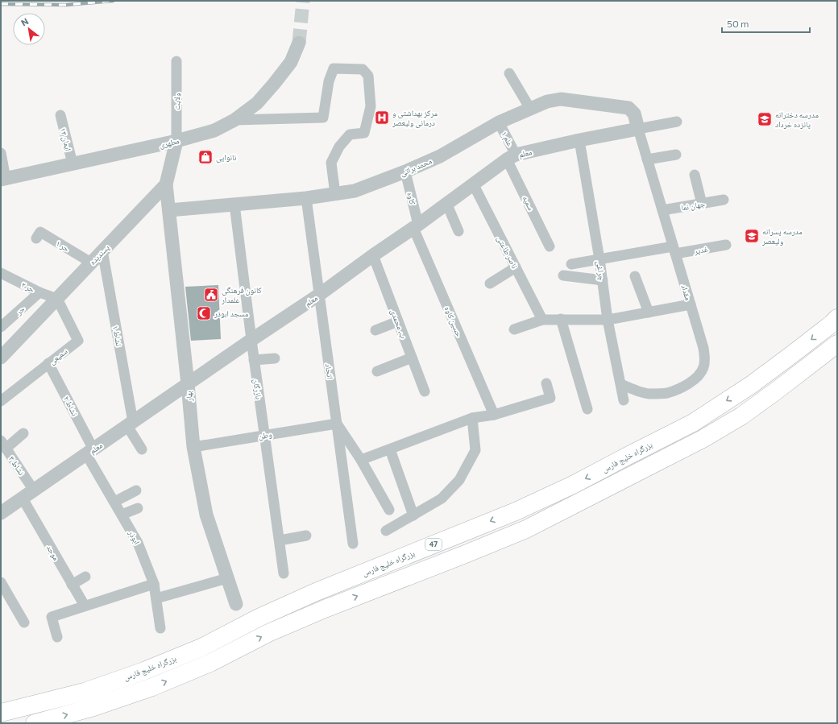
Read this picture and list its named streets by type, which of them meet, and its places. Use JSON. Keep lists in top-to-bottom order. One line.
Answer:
{"streets":{"highway":["بزرگراه خلیج فارس","47"],"street":["ولایت","علم ۱","ایمان ۱۳","مطهری","معلم","محمد براتی","کاوه","سمیه","جهان نما","حر ۱","غدیر","ناصر طاعتی","پسندیده","چراغی","حر ۲","مقداد","حر","حسین کاوه","ب. محمدی","نشاط ۱","سمیعی","اتحاد","بازرگان","بهار","نشاط ۲","وطن","نشاط ۳","ابوذر","موحد"]},"crossings":[["ولایت","مطهری"],["علم ۱","معلم"],["علم ۱","محمد براتی"],["علم ۱","سمیه"],["ایمان ۱۳","مطهری"],["معلم","محمد براتی"],["معلم","کاوه"],["معلم","سمیه"],["معلم","ناصر طاعتی"],["معلم","چراغی"],["معلم","مقداد"],["معلم","حسین کاوه"],["معلم","ب. محمدی"],["معلم","نشاط ۱"],["معلم","اتحاد"],["معلم","بازرگان"],["معلم","بهار"],["معلم","نشاط ۲"],["معلم","نشاط ۳"],["معلم","ابوذر"],["معلم","موحد"],["محمد براتی","کاوه"],["محمد براتی","مقداد"],["محمد براتی","اتحاد"],["محمد براتی","بازرگان"],["محمد براتی","بهار"],["کاوه","حسین کاوه"],["جهان نما","مقداد"],["حر ۱","پسندیده"],["غدیر","چراغی"],["غدیر","مقداد"],["پسندیده","حر ۲"],["پسندیده","نشاط ۱"],["پسندیده","سمیعی"],["پسندیده","بهار"],["چراغی","مقداد"],["حر ۲","حر"],["حر ۲","سمیعی"],["سمیعی","نشاط ۲"],["اتحاد","وطن"],["بازرگان","وطن"],["بهار","وطن"],["نشاط ۲","ابوذر"],["نشاط ۳","موحد"]],"places":{"hospital":["مرکز بهداشتی و درمانی ولیعصر"],"school or university":["مدرسه دخترانه پانزده خرداد","مدرسه پسرانه ولیعصر"],"shop":["نانوایی"],"public building":["کانون فرهنگی علمدار"],"mosque":["مسجد ابوذر"]},"scale_bar":"50 m","north":"top left"}
